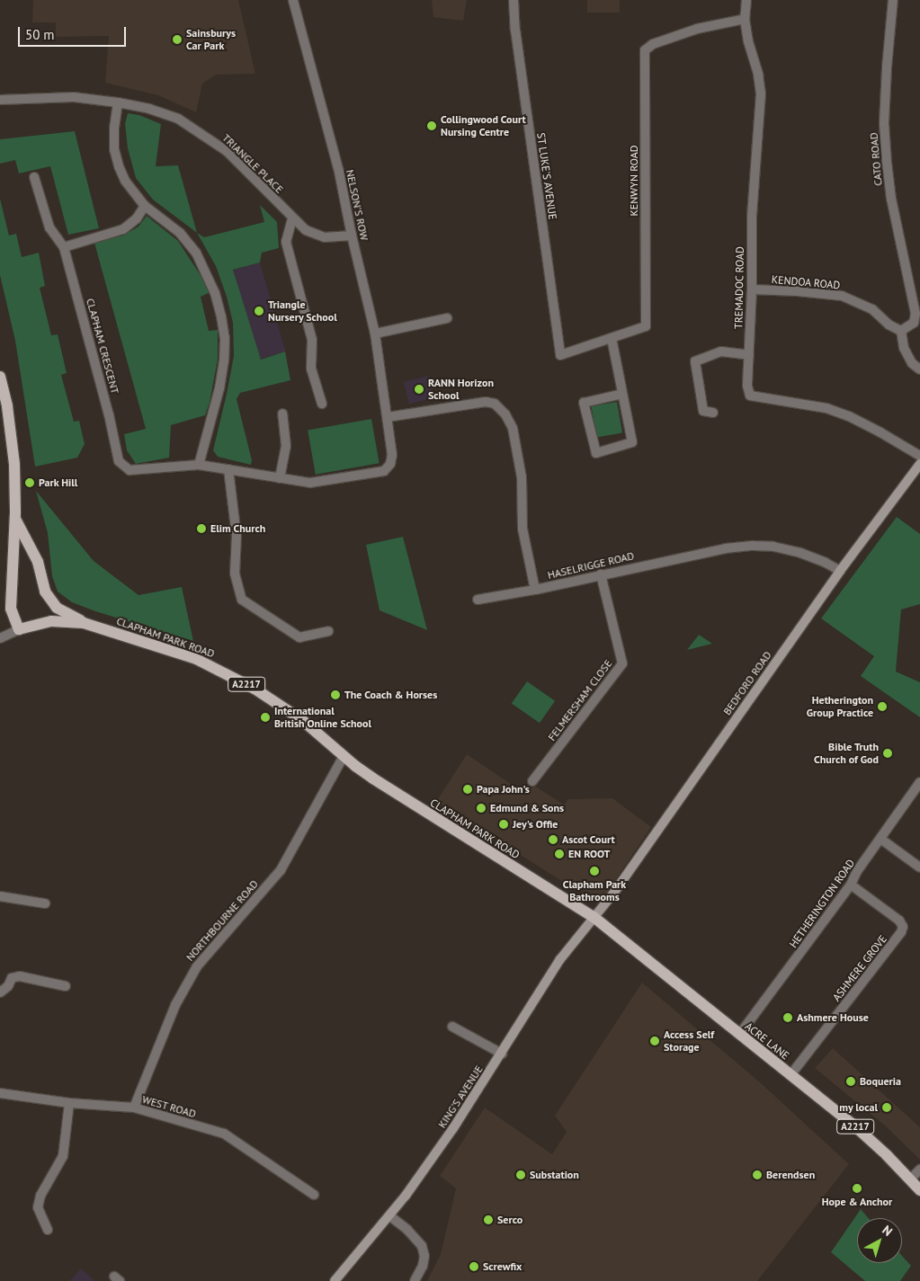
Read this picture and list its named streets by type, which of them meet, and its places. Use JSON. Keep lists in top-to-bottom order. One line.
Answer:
{"streets":{"main road":["CLAPHAM PARK ROAD","BEDFORD ROAD","A2217","ACRE LANE","KING'S AVENUE"],"street":["CATO ROAD","TRIANGLE PLACE","ST LUKE'S AVENUE","KENWYN ROAD","NELSON'S ROW","KENDOA ROAD","TREMADOC ROAD","CLAPHAM CRESCENT","HASELRIGGE ROAD","FELMERSHAM CLOSE","HETHERINGTON ROAD","NORTHBOURNE ROAD","ASHMERE GROVE","WEST ROAD"]},"crossings":[["CATO ROAD","KENDOA ROAD"],["TRIANGLE PLACE","NELSON'S ROW"],["ST LUKE'S AVENUE","KENWYN ROAD"],["KENWYN ROAD","TREMADOC ROAD"],["NELSON'S ROW","CLAPHAM CRESCENT"],["NELSON'S ROW","HASELRIGGE ROAD"],["KENDOA ROAD","TREMADOC ROAD"],["HASELRIGGE ROAD","BEDFORD ROAD"],["HASELRIGGE ROAD","FELMERSHAM CLOSE"],["CLAPHAM PARK ROAD","BEDFORD ROAD"],["CLAPHAM PARK ROAD","NORTHBOURNE ROAD"],["CLAPHAM PARK ROAD","ACRE LANE"],["CLAPHAM PARK ROAD","KING'S AVENUE"],["BEDFORD ROAD","ACRE LANE"],["BEDFORD ROAD","KING'S AVENUE"],["HETHERINGTON ROAD","ASHMERE GROVE"],["HETHERINGTON ROAD","ACRE LANE"],["NORTHBOURNE ROAD","WEST ROAD"],["ASHMERE GROVE","ACRE LANE"],["ACRE LANE","KING'S AVENUE"]],"places":["Sainsburys Car Park","Collingwood Court Nursing Centre","Triangle Nursery School","RANN Horizon School","Park Hill","Elim Church","The Coach & Horses","Hetherington Group Practice","International British Online School","Bible Truth Church of God","Papa John's","Edmund & Sons","Jey's Offie","Ascot Court","EN ROOT","Clapham Park Bathrooms","Ashmere House","Access Self Storage","Boqueria","my local","Substation","Berendsen","Hope & Anchor","Serco","Screwfix"],"scale_bar":"50 m","north":"top right"}
